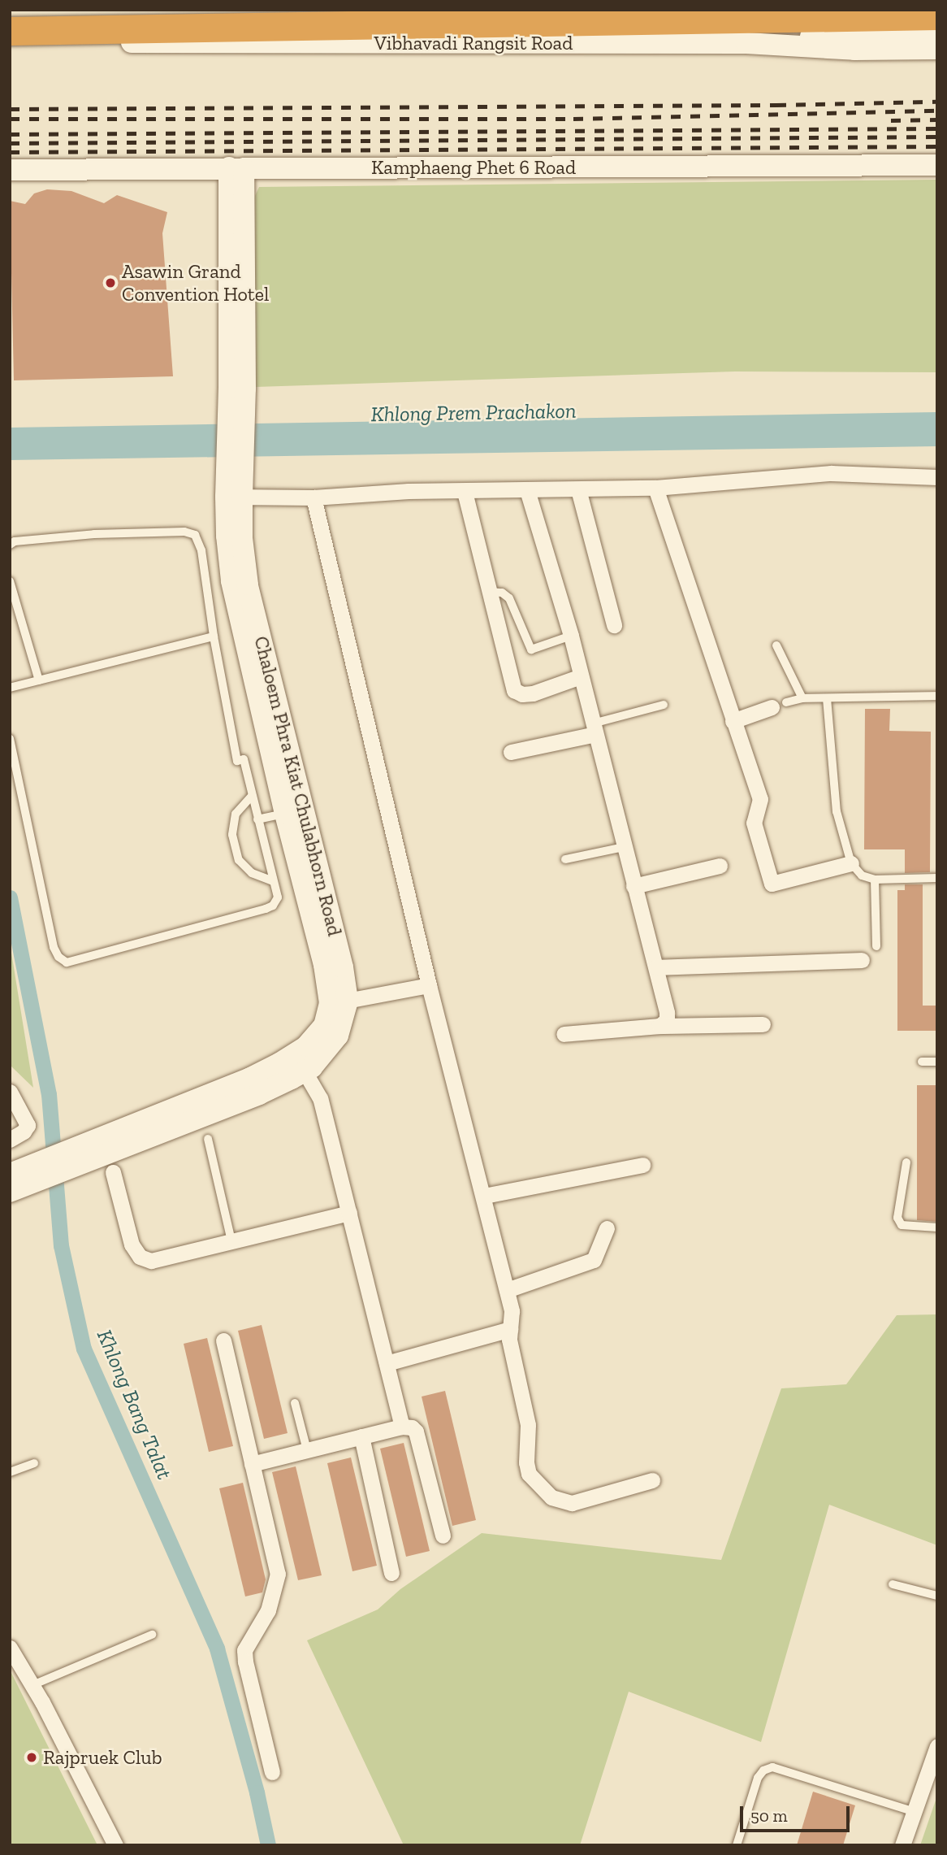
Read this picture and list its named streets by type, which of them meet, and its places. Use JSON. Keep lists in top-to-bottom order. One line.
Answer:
{"streets":{"highway":["Vibhavadi Rangsit Road"],"street":["Kamphaeng Phet 6 Road","Chaloem Phra Kiat Chulabhorn Road"]},"crossings":[["Kamphaeng Phet 6 Road","Chaloem Phra Kiat Chulabhorn Road"]],"water":["Khlong Prem Prachakon","Khlong Bang Talat"],"places":["Asawin Grand Convention Hotel","Rajpruek Club"],"scale_bar":"50 m"}
